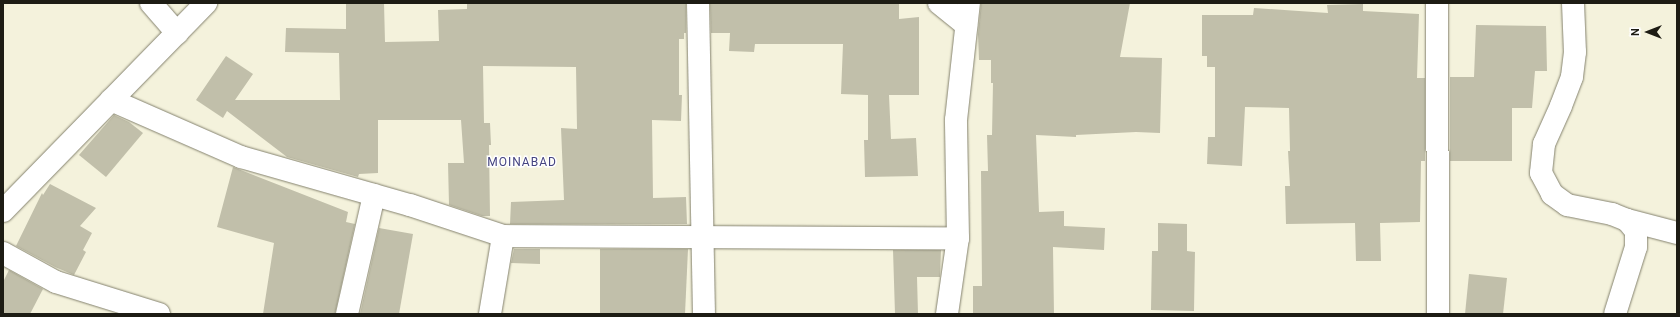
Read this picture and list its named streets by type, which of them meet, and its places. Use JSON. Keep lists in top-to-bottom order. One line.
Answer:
{"districts":["MOINABAD"],"north":"left"}
